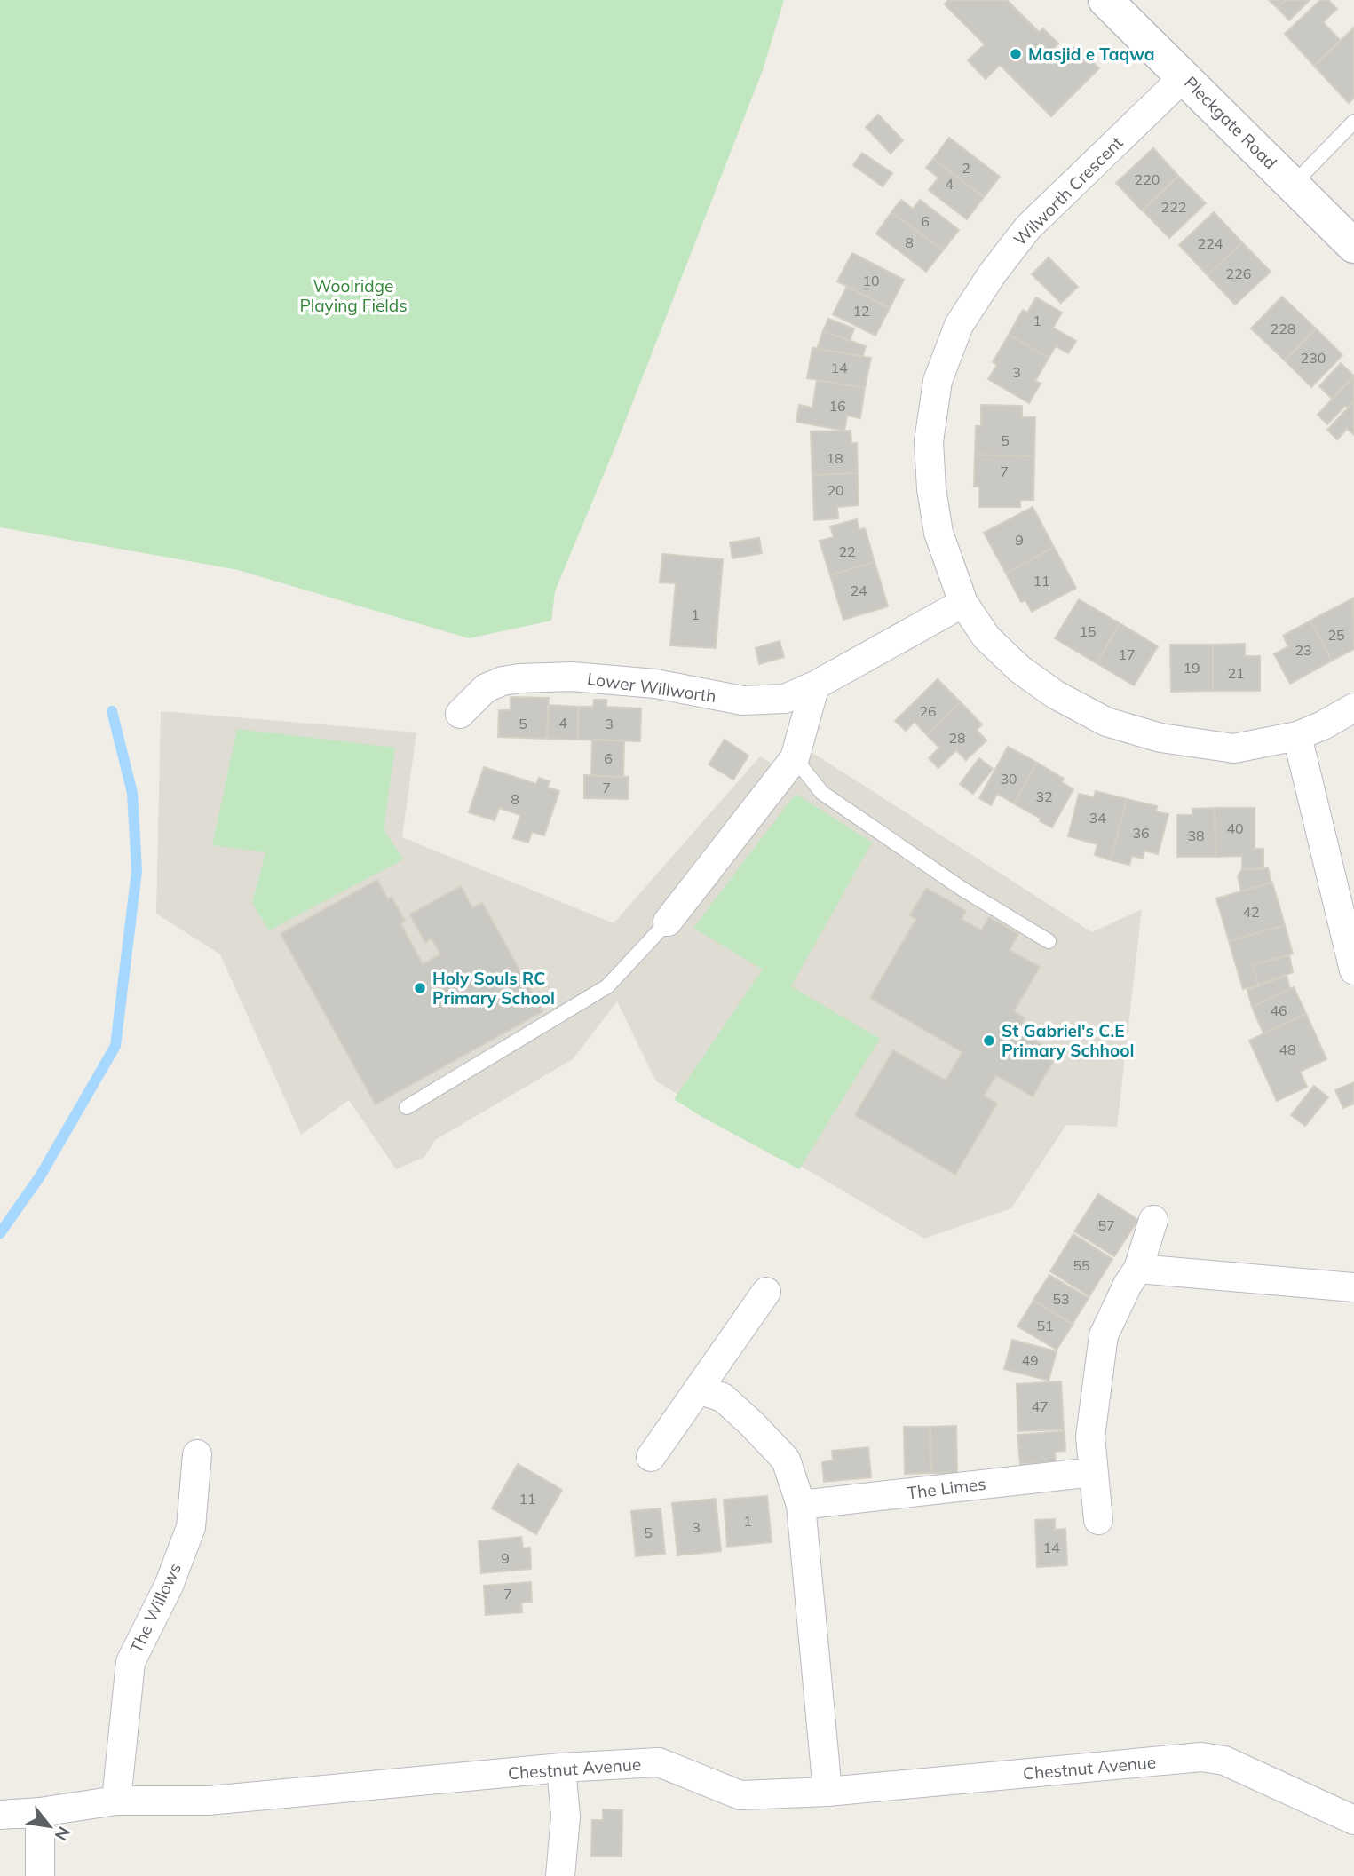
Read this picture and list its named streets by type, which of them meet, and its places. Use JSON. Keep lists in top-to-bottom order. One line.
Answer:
{"streets":{"main road":["Pleckgate Road"],"street":["Wilworth Crescent","Lower Willworth","The Limes","The Willows","Chestnut Avenue"]},"crossings":[["Pleckgate Road","Wilworth Crescent"],["Wilworth Crescent","Lower Willworth"],["The Willows","Chestnut Avenue"]],"parks":["Woolridge Playing Fields"],"places":["Masjid e Taqwa","Holy Souls RC Primary School","St Gabriel's C.E Primary Schhool"],"house_numbers":["2","220","4","222","6","8","224","226","10","12","1","228","230","14","3","16","5","18","7","20","9","22","11","24","1","15","25","23","17","19","21","26","4","5","3","28","6","30","7","32","8","34","40","36","38","42","46","48","57","55","53","51","49","47","11","1","3","5","14","9","7"],"north":"bottom right"}
